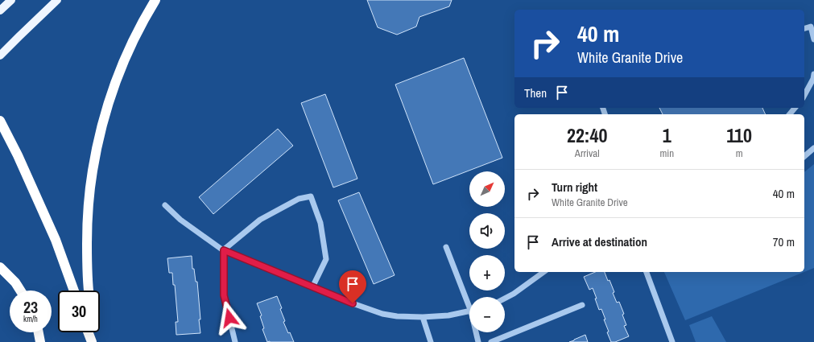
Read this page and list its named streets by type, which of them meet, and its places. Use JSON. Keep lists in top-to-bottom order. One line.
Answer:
{"north":"top right","page":{"turn":["40 m","White Granite Drive"],"then":"Then","eta":["22:40","Arrival","1","min","110","m"],"list":[{"name":"Turn right","note":"White Granite Drive","value":"40 m"},{"name":"Arrive at destination","value":"70 m"}],"map_buttons":["+","−"],"speed":"23 km/h","limit":"30"}}
